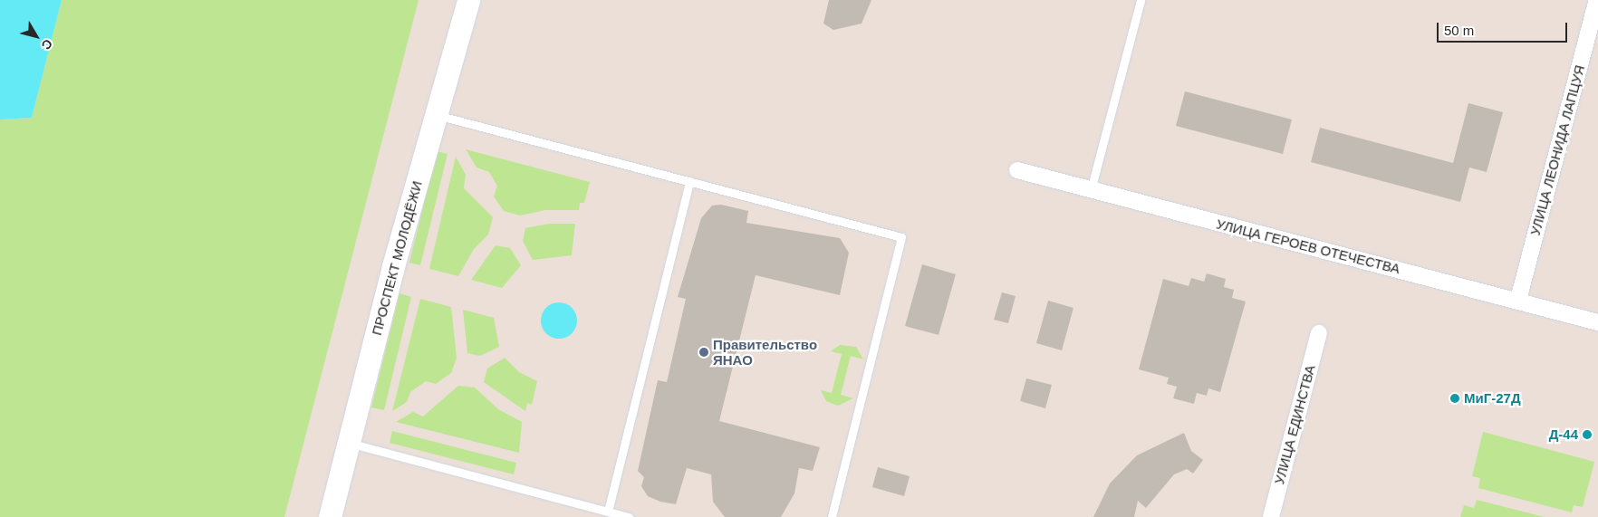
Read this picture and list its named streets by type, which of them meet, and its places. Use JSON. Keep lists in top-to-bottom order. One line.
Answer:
{"streets":{"street":["УЛИЦА ЛЕОНИДА ЛАПЦУЯ","УЛИЦА ГЕРОЕВ ОТЕЧЕСТВА","ПРОСПЕКТ МОЛОДЁЖИ","УЛИЦА ЕДИНСТВА"]},"crossings":[["УЛИЦА ЛЕОНИДА ЛАПЦУЯ","УЛИЦА ГЕРОЕВ ОТЕЧЕСТВА"]],"places":["Правительство ЯНАО","МиГ-27Д","Д-44"],"scale_bar":"50 m","north":"bottom right"}
